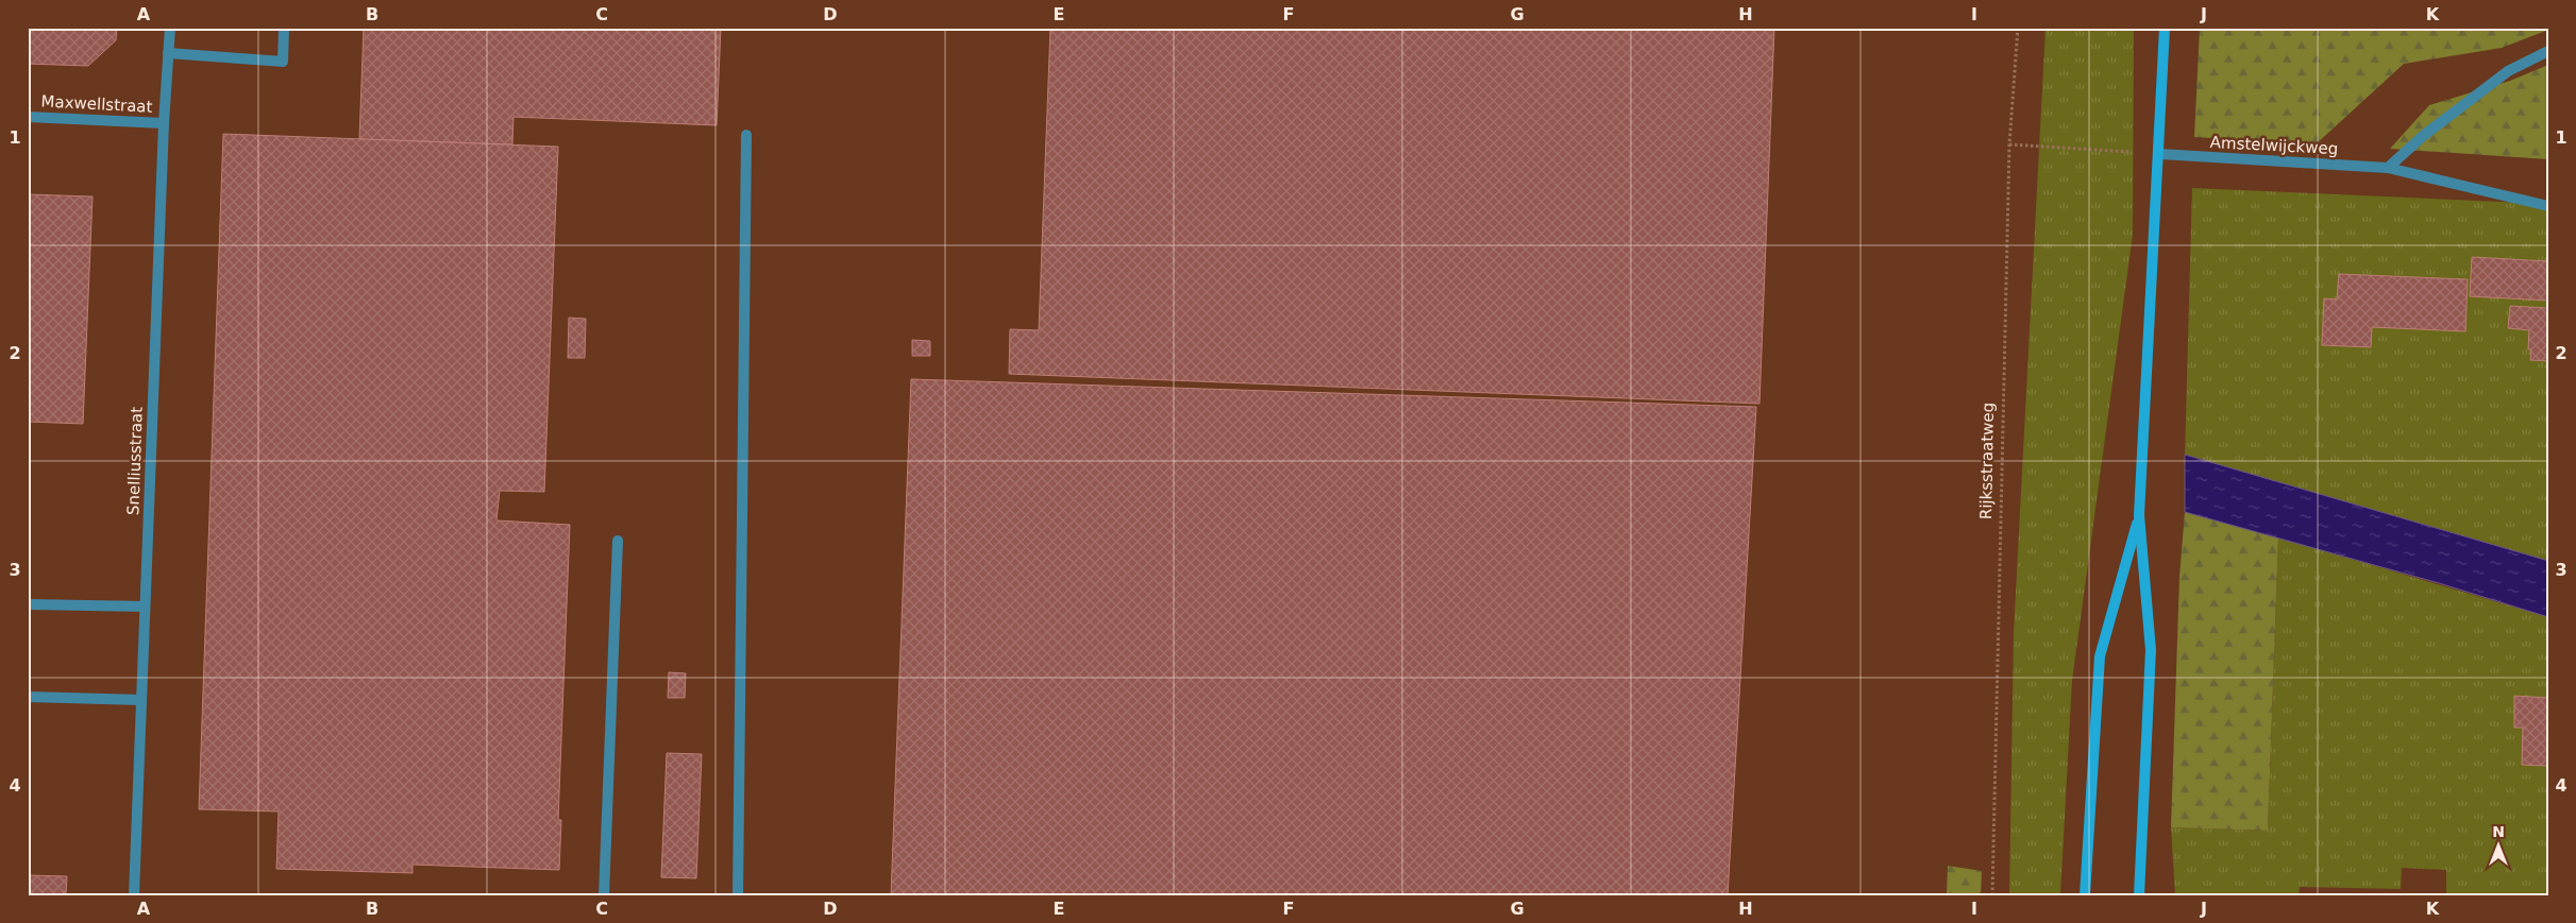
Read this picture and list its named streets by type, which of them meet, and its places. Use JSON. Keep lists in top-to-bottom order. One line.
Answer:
{"streets":{"street":["Maxwellstraat","Amstelwijckweg","Snelliusstraat"],"path":["Rijksstraatweg"]},"crossings":[["Maxwellstraat","Snelliusstraat"]],"north":"top","grid":{"columns":["A","B","C","D","E","F","G","H","I","J","K"],"rows":["1","2","3","4"]}}
